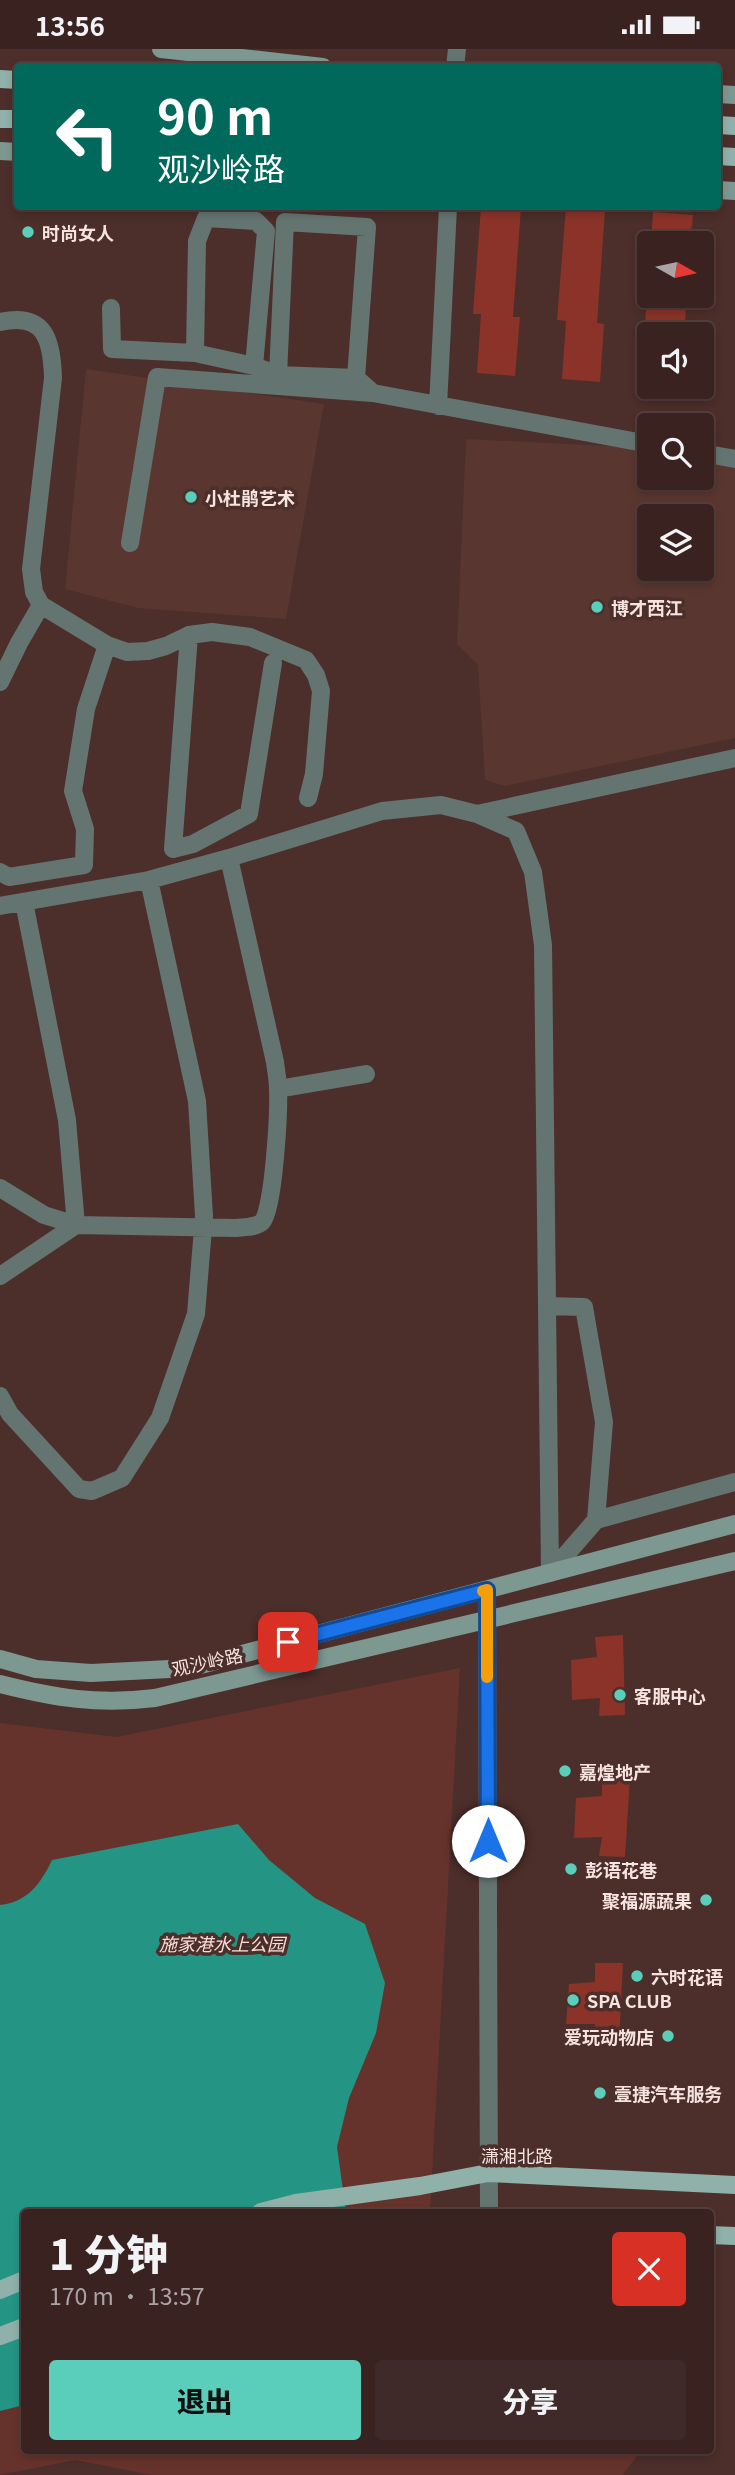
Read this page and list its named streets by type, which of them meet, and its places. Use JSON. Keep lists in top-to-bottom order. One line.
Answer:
{"streets":{"main road":["观沙岭路","潇湘北路"]},"parks":["施家港水上公园"],"places":["时尚女人","小杜鹃艺术","博才西江","客服中心","嘉煌地产","彭语花巷","聚福源蔬果","六时花语","SPA CLUB","爱玩动物店","壹捷汽车服务"],"north":"right","page":{"status":"13:56","turn":["90 m","观沙岭路"],"heading":["1 分钟","170 m · 13:57"],"buttons":["退出","分享"]}}
